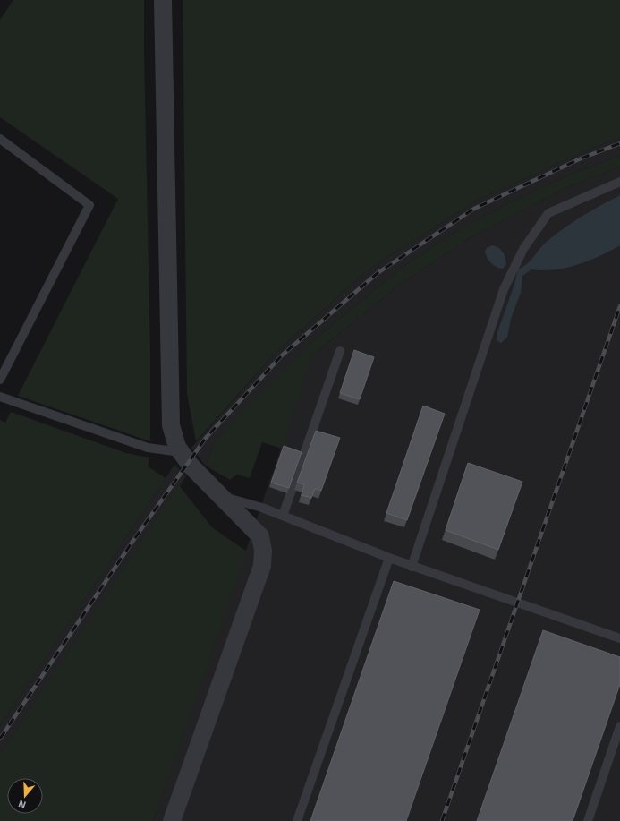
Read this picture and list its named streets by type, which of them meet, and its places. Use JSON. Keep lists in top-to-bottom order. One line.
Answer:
{"north":"bottom"}
